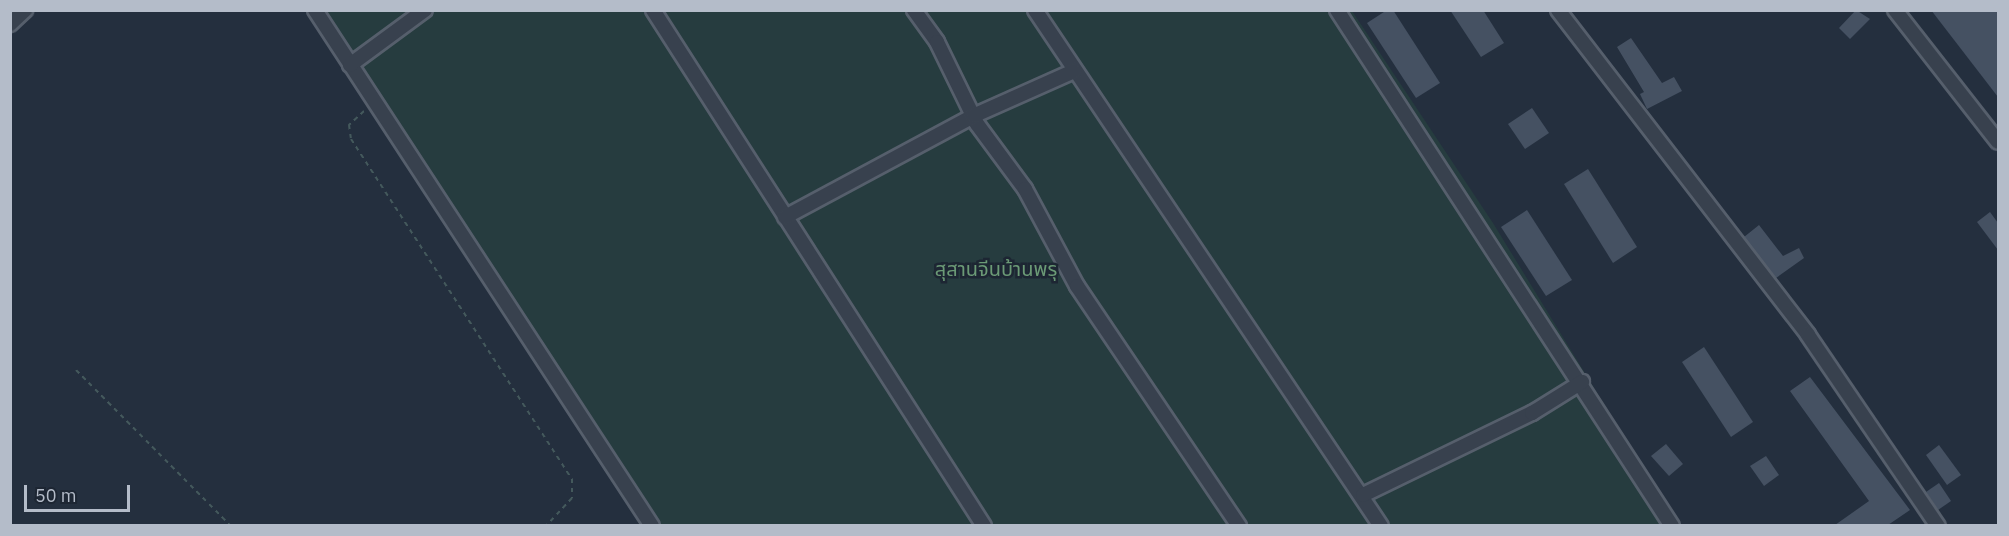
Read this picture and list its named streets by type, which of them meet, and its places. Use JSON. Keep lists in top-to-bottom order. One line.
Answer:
{"parks":["สุสานจีนบ้านพรุ"],"scale_bar":"50 m"}
